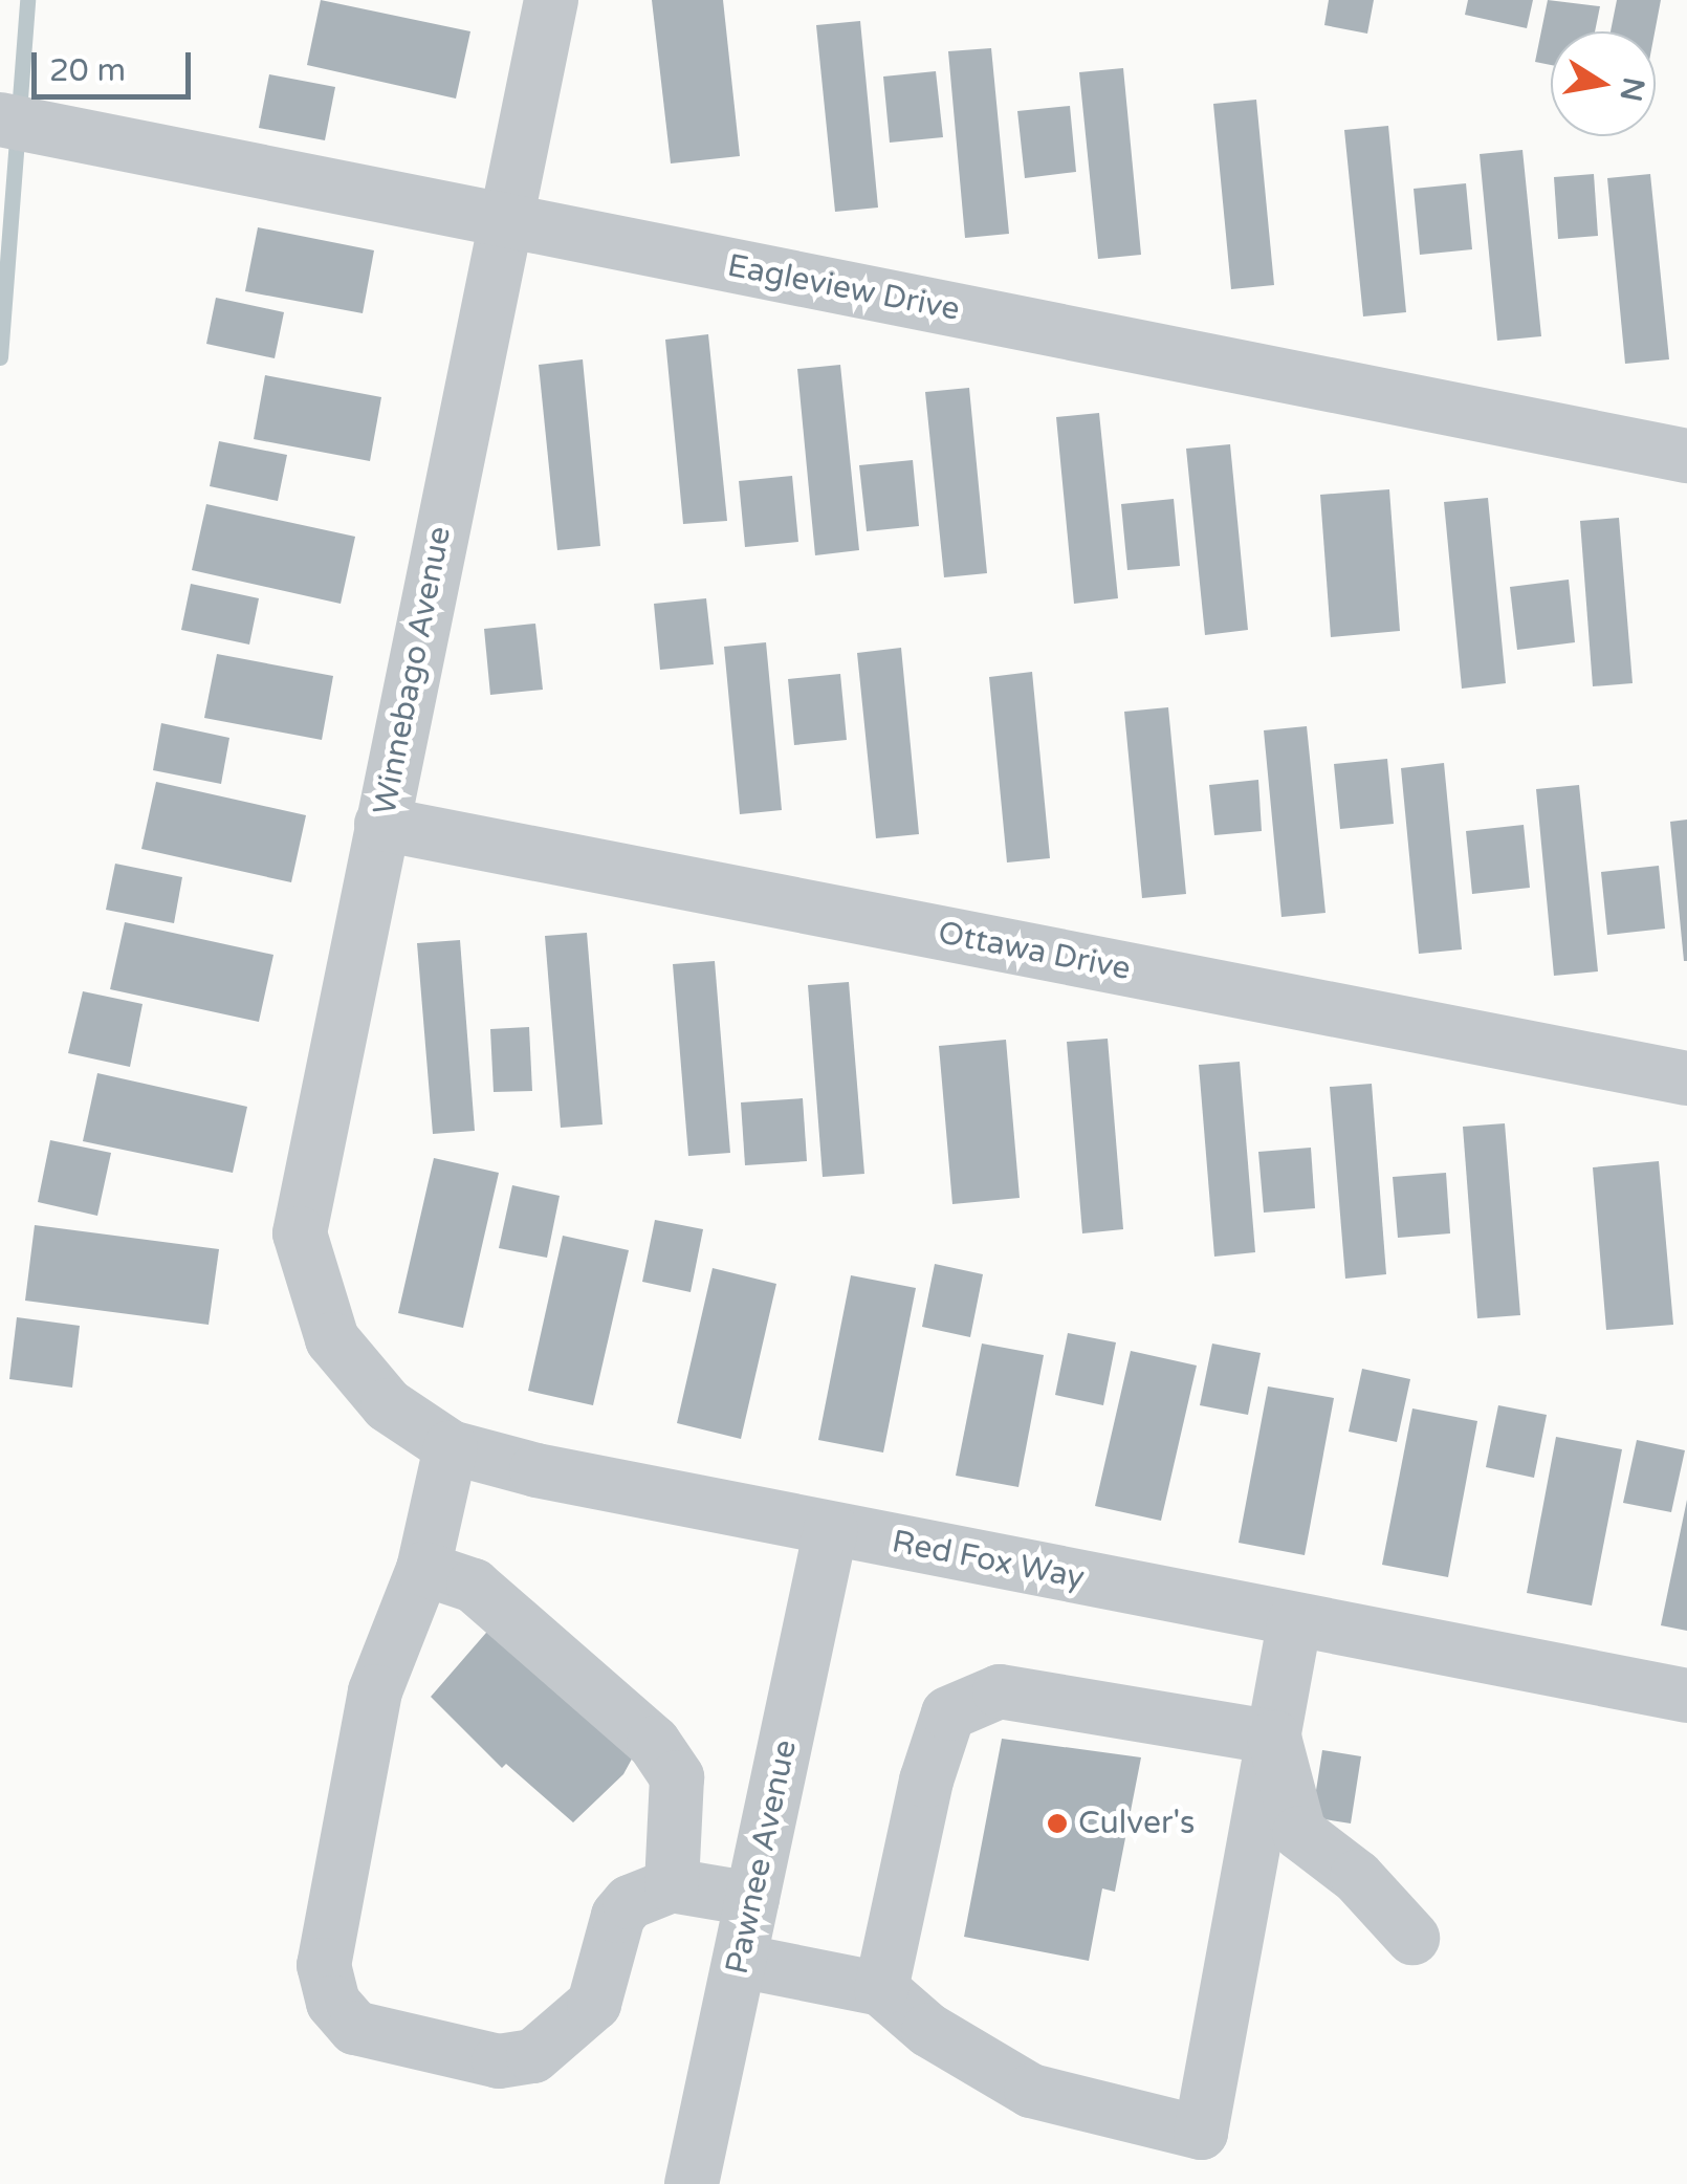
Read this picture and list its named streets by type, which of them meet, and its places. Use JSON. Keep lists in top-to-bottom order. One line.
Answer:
{"streets":{"street":["Eagleview Drive","Winnebago Avenue","Ottawa Drive","Red Fox Way","Pawnee Avenue"]},"crossings":[["Eagleview Drive","Winnebago Avenue"],["Winnebago Avenue","Ottawa Drive"],["Winnebago Avenue","Red Fox Way"],["Red Fox Way","Pawnee Avenue"]],"places":["Culver's"],"scale_bar":"20 m","north":"right"}
